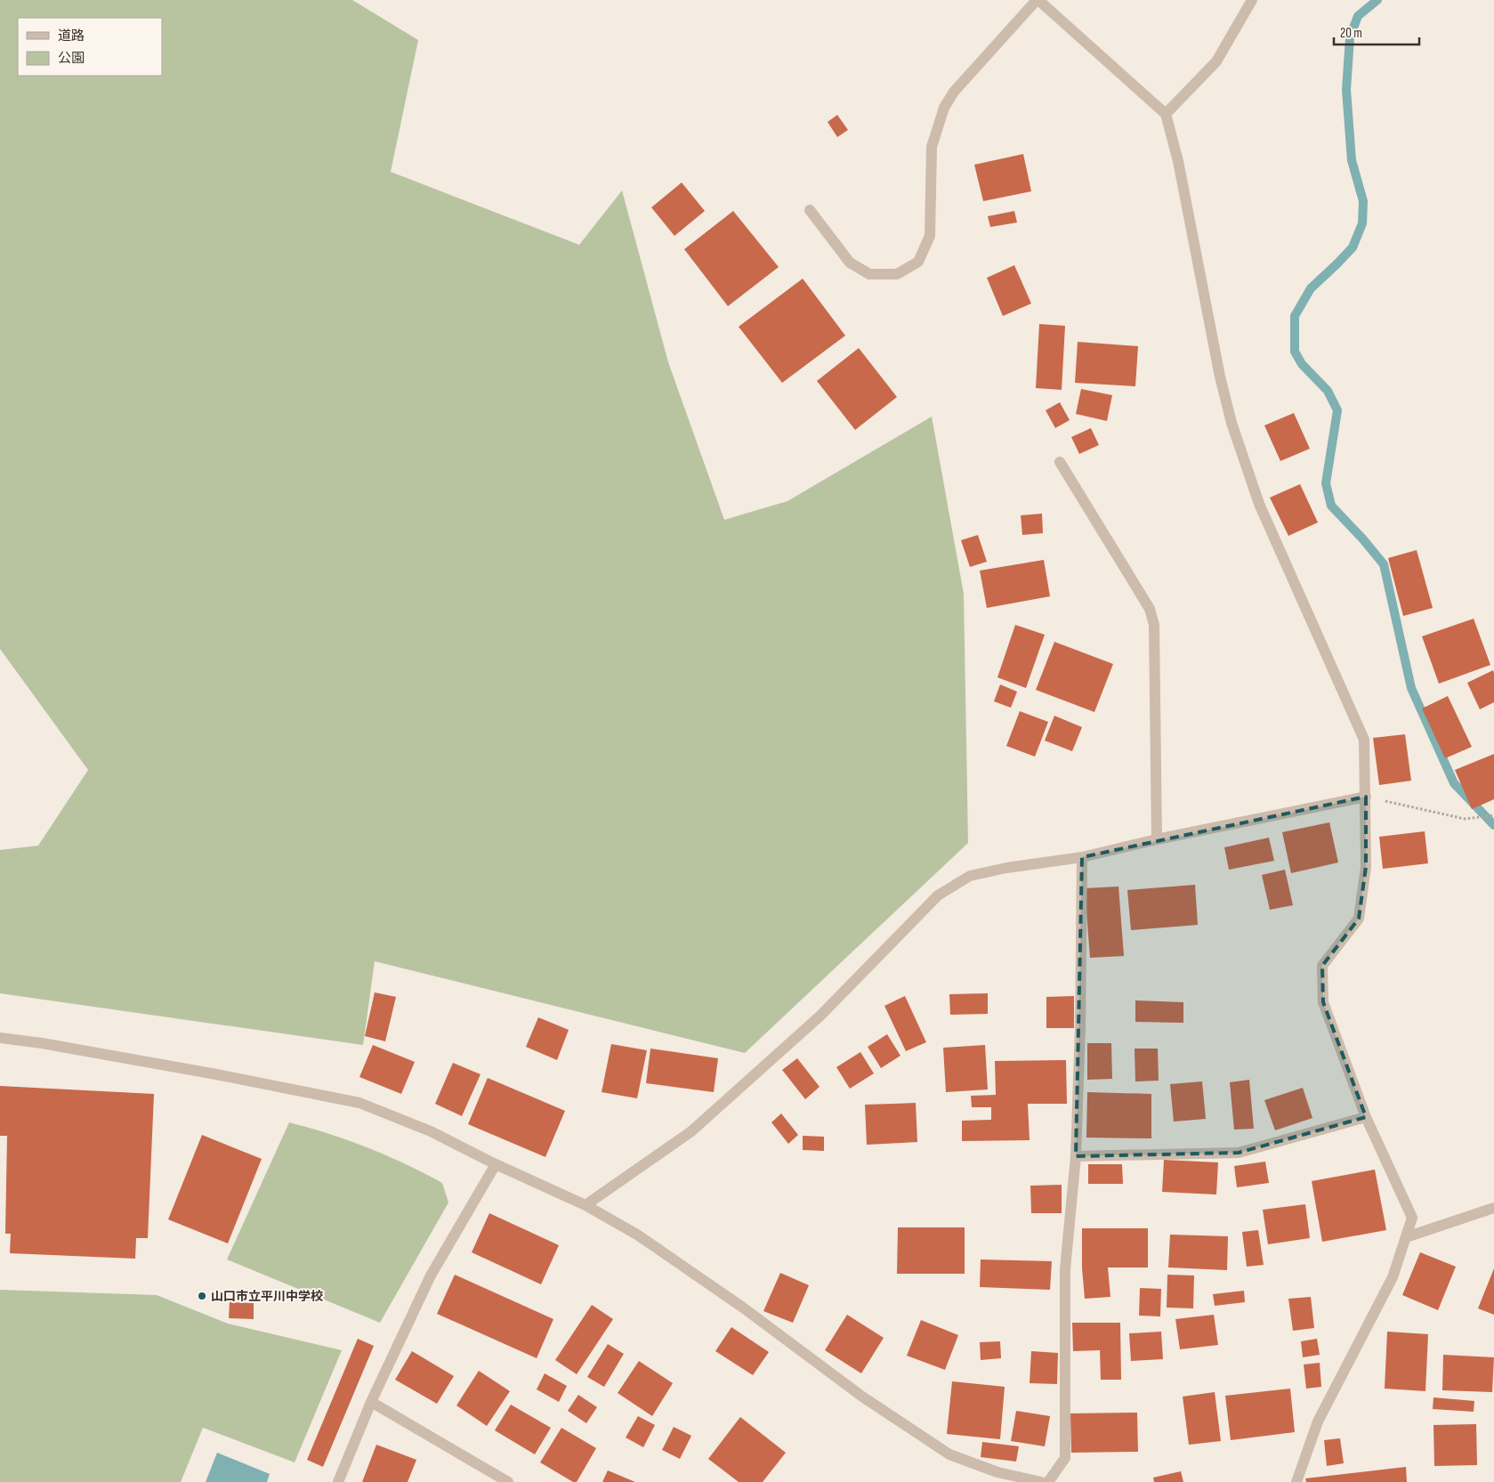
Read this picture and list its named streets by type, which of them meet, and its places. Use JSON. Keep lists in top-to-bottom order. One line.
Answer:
{"places":["山口市立平川中学校"],"legend":["道路","公園"],"scale_bar":"20 m"}
